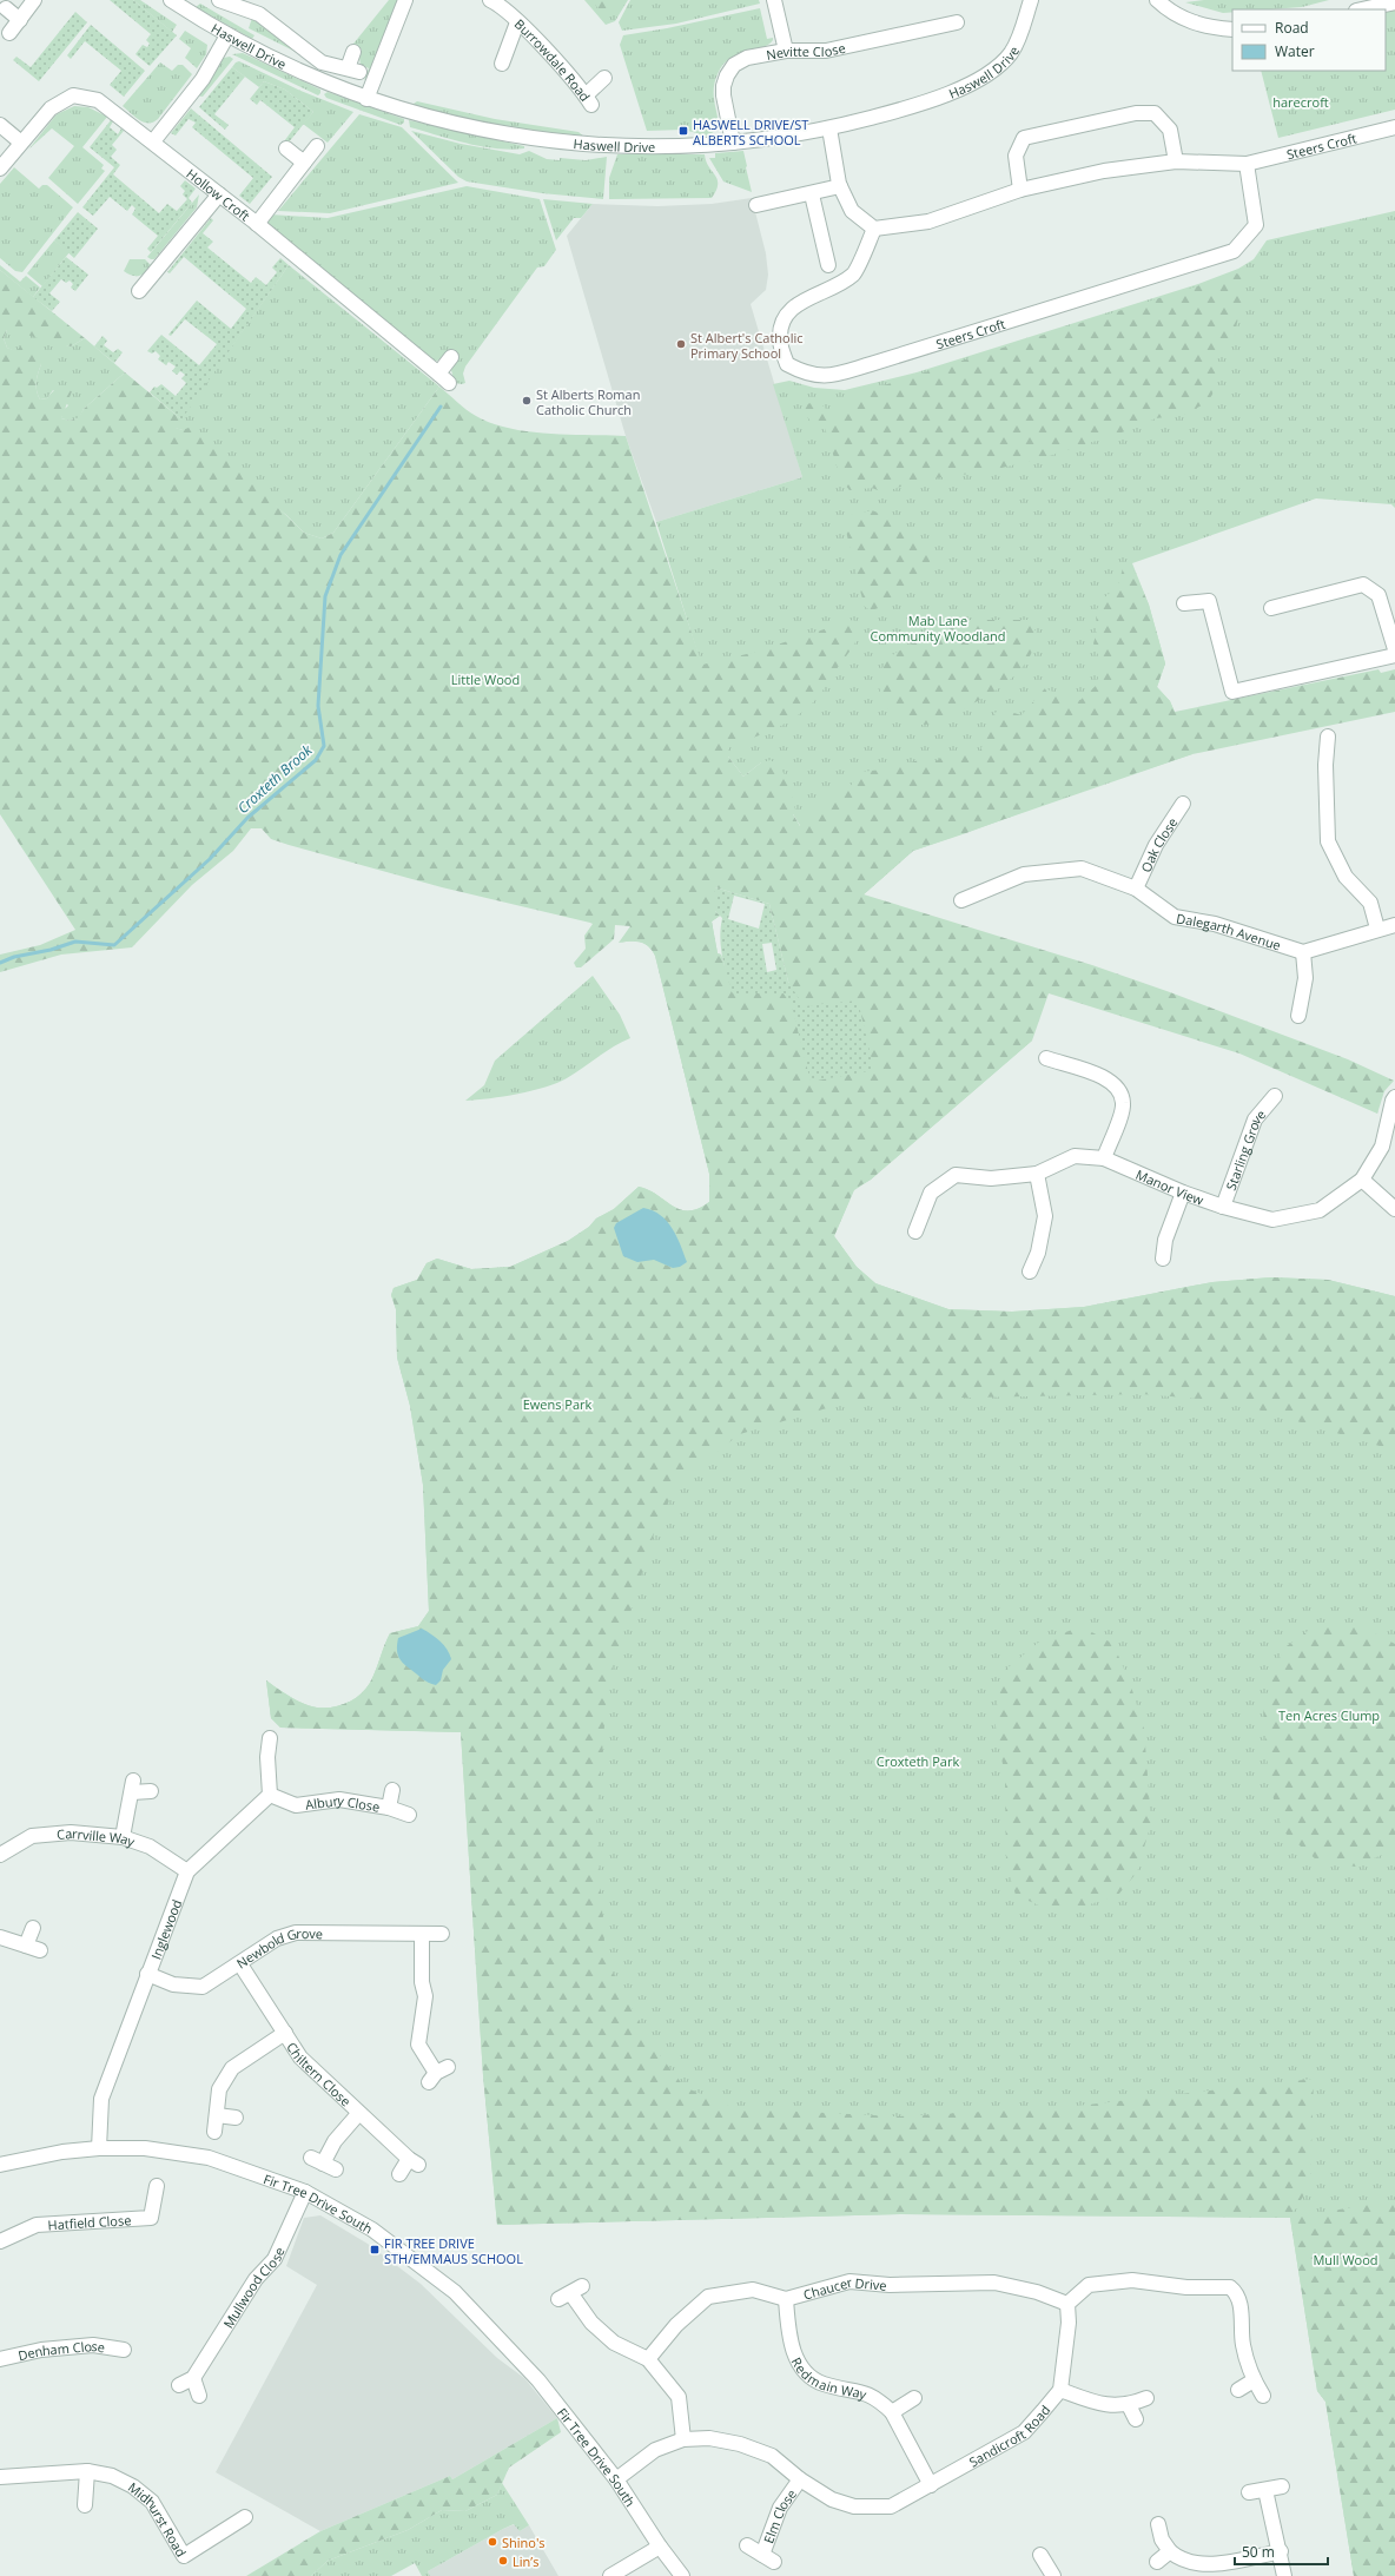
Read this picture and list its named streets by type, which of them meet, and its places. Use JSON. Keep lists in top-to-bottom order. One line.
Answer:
{"streets":{"street":["Haswell Drive","Nevitte Close","Burrowdale Road","Steers Croft","Hollow Croft","Oak Close","Dalegarth Avenue","Starling Grove","Manor View","Albury Close","Carrville Way","Inglewood","Newbold Grove","Chiltern Close","Fir Tree Drive South","Hatfield Close","Mullwood Close","Chaucer Drive","Denham Close","Redmain Way","Sandicroft Road","Elm Close","Midhurst Road"]},"crossings":[["Haswell Drive","Nevitte Close"],["Oak Close","Dalegarth Avenue"],["Starling Grove","Manor View"],["Albury Close","Inglewood"],["Carrville Way","Inglewood"],["Inglewood","Newbold Grove"],["Inglewood","Fir Tree Drive South"],["Newbold Grove","Chiltern Close"],["Fir Tree Drive South","Mullwood Close"],["Fir Tree Drive South","Sandicroft Road"],["Chaucer Drive","Redmain Way"],["Redmain Way","Sandicroft Road"],["Sandicroft Road","Elm Close"]],"water":["Croxteth Brook"],"parks":["harecroft","Mab Lane Community Woodland","Little Wood","Ewens Park","Ten Acres Clump","Croxteth Park","Mull Wood"],"places":{"transit":["HASWELL DRIVE/ST ALBERTS SCHOOL","FIR TREE DRIVE STH/EMMAUS SCHOOL"],"other":["St Albert's Catholic Primary School","St Alberts Roman Catholic Church","Shino's","Lin’s"]},"legend":["Road","Water"],"scale_bar":"50 m"}
